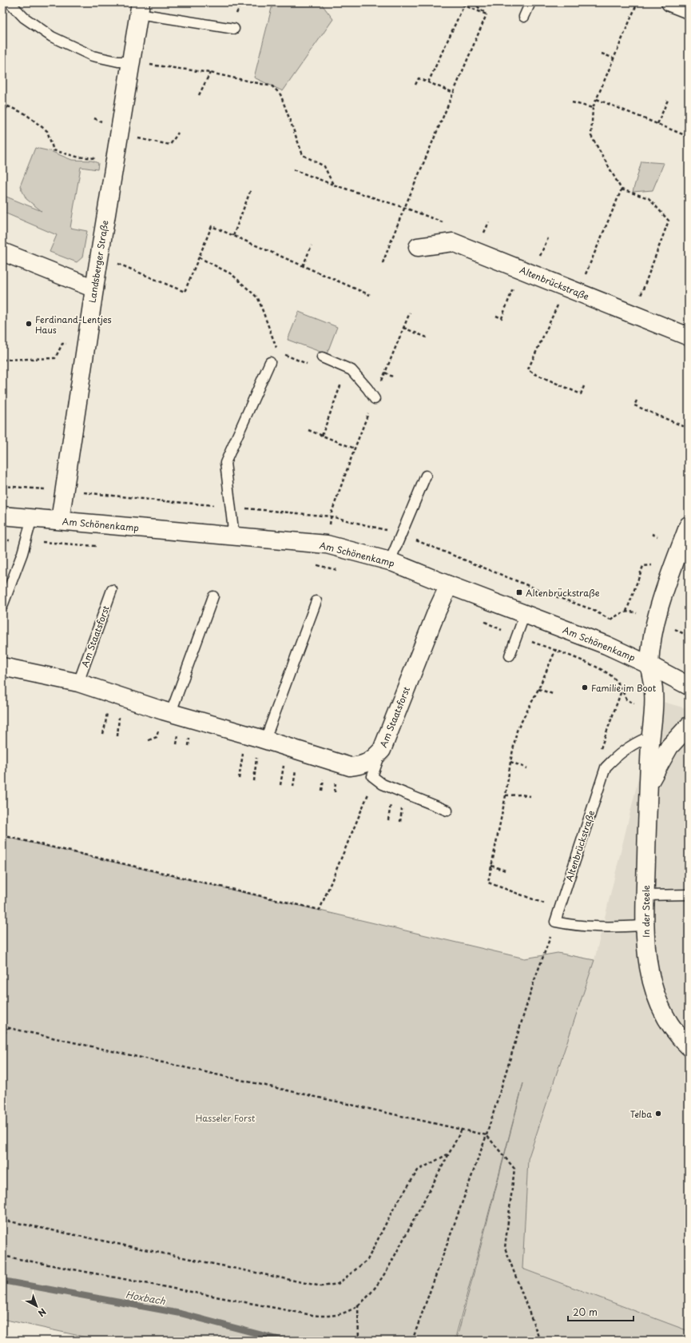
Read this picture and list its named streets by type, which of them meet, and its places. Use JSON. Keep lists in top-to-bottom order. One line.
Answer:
{"streets":{"street":["Landsberger Straße","Altenbrückstraße","Am Schönenkamp","Am Staatsforst","In der Steele"]},"crossings":[["Landsberger Straße","Am Schönenkamp"],["Altenbrückstraße","In der Steele"],["Am Schönenkamp","Am Staatsforst"],["Am Schönenkamp","In der Steele"]],"water":["Hoxbach"],"parks":["Hasseler Forst"],"places":{"other":["Ferdinand-Lentjes Haus","Familie im Boot","Telba"],"transit":["Altenbrückstraße"]},"scale_bar":"20 m","north":"bottom right"}
